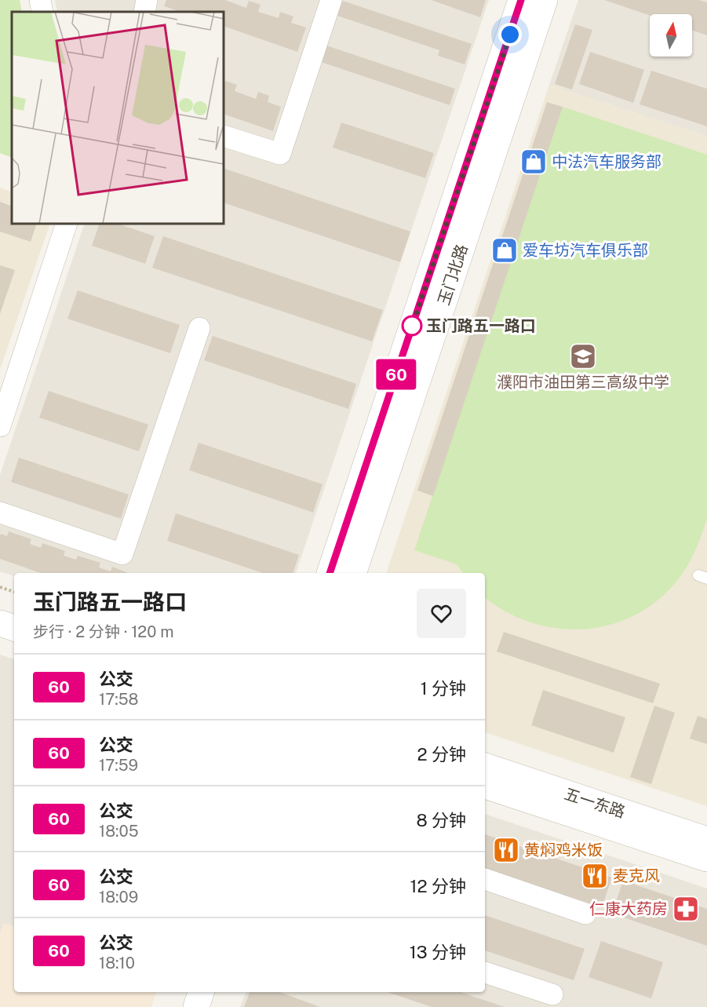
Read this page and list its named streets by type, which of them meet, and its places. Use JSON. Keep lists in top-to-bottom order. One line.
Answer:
{"streets":{"street":["玉门北路","五一东路"]},"places":{"shop":["中法汽车服务部","爱车坊汽车俱乐部"],"other":["玉门路五一路口"],"school or university":["濮阳市油田第三高级中学"],"restaurant":["黄焖鸡米饭","麦克风"],"pharmacy":["仁康大药房"]},"lines":["bus line 60"],"north":"top","page":{"on_map":"60","heading":["玉门路五一路口","步行 · 2 分钟 · 120 m"],"list":[{"mark":"60","name":"公交","note":"17:58","value":"1 分钟"},{"mark":"60","name":"公交","note":"17:59","value":"2 分钟"},{"mark":"60","name":"公交","note":"18:05","value":"8 分钟"},{"mark":"60","name":"公交","note":"18:09","value":"12 分钟"},{"mark":"60","name":"公交","note":"18:10","value":"13 分钟"}]}}
